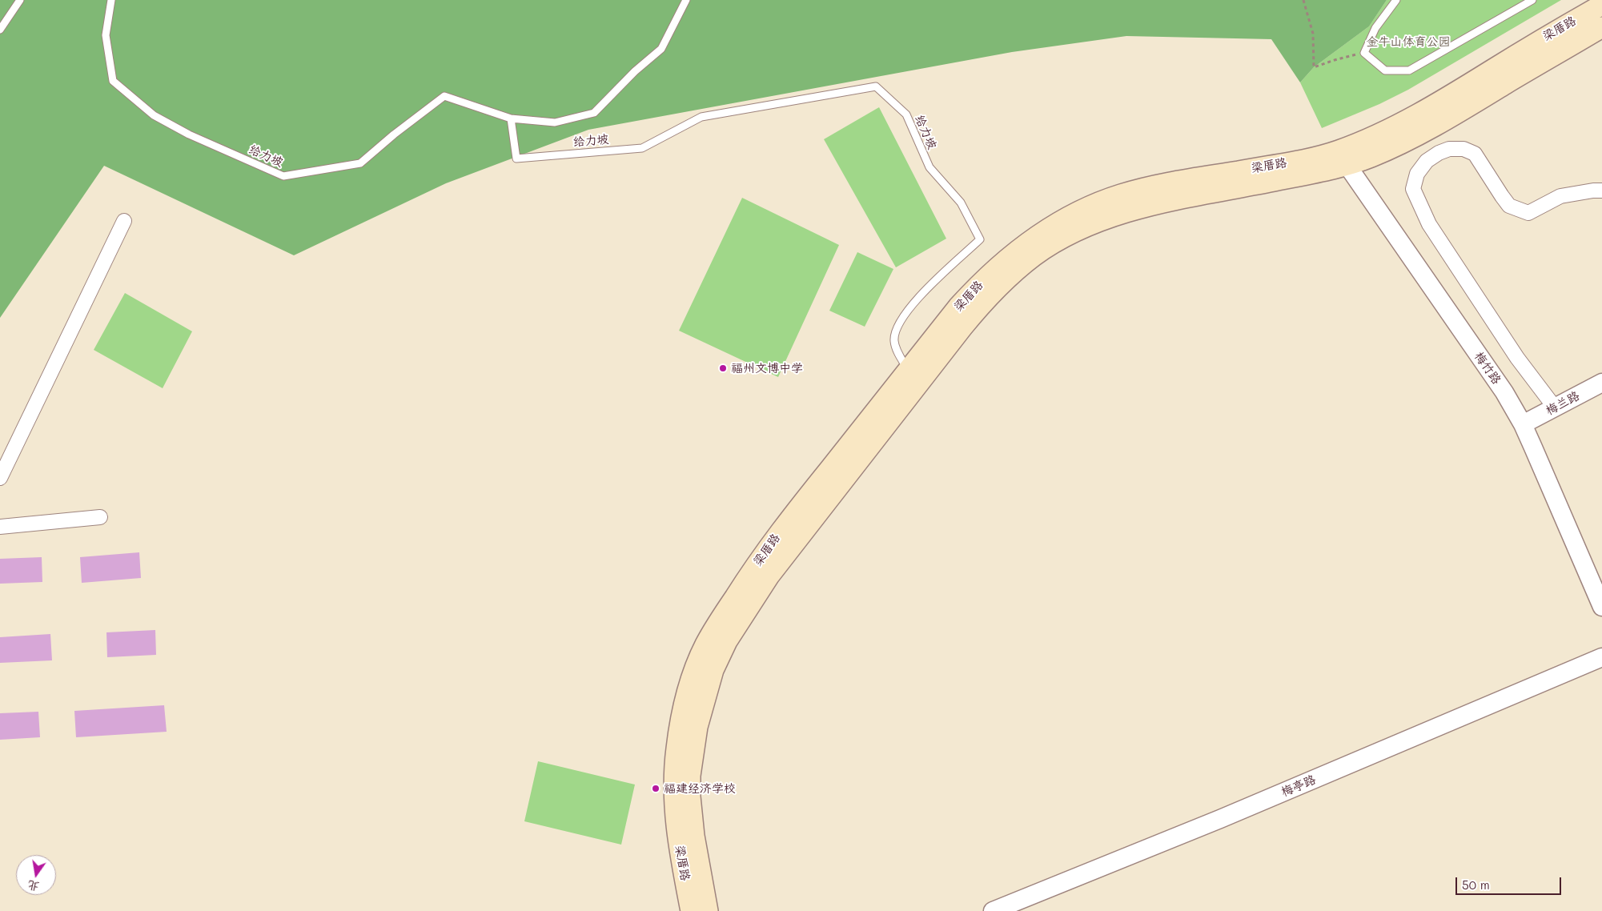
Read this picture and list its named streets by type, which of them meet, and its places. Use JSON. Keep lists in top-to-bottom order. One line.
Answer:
{"streets":{"main road":["梁厝路"],"street":["梅竹路","梅兰路","梅亭路"],"lane":["给力坡"]},"crossings":[["梁厝路","给力坡"],["梁厝路","梅竹路"],["梅竹路","梅兰路"]],"parks":["金牛山体育公园"],"places":["福州文博中学","福建经济学校"],"scale_bar":"50 m","north":"bottom"}
